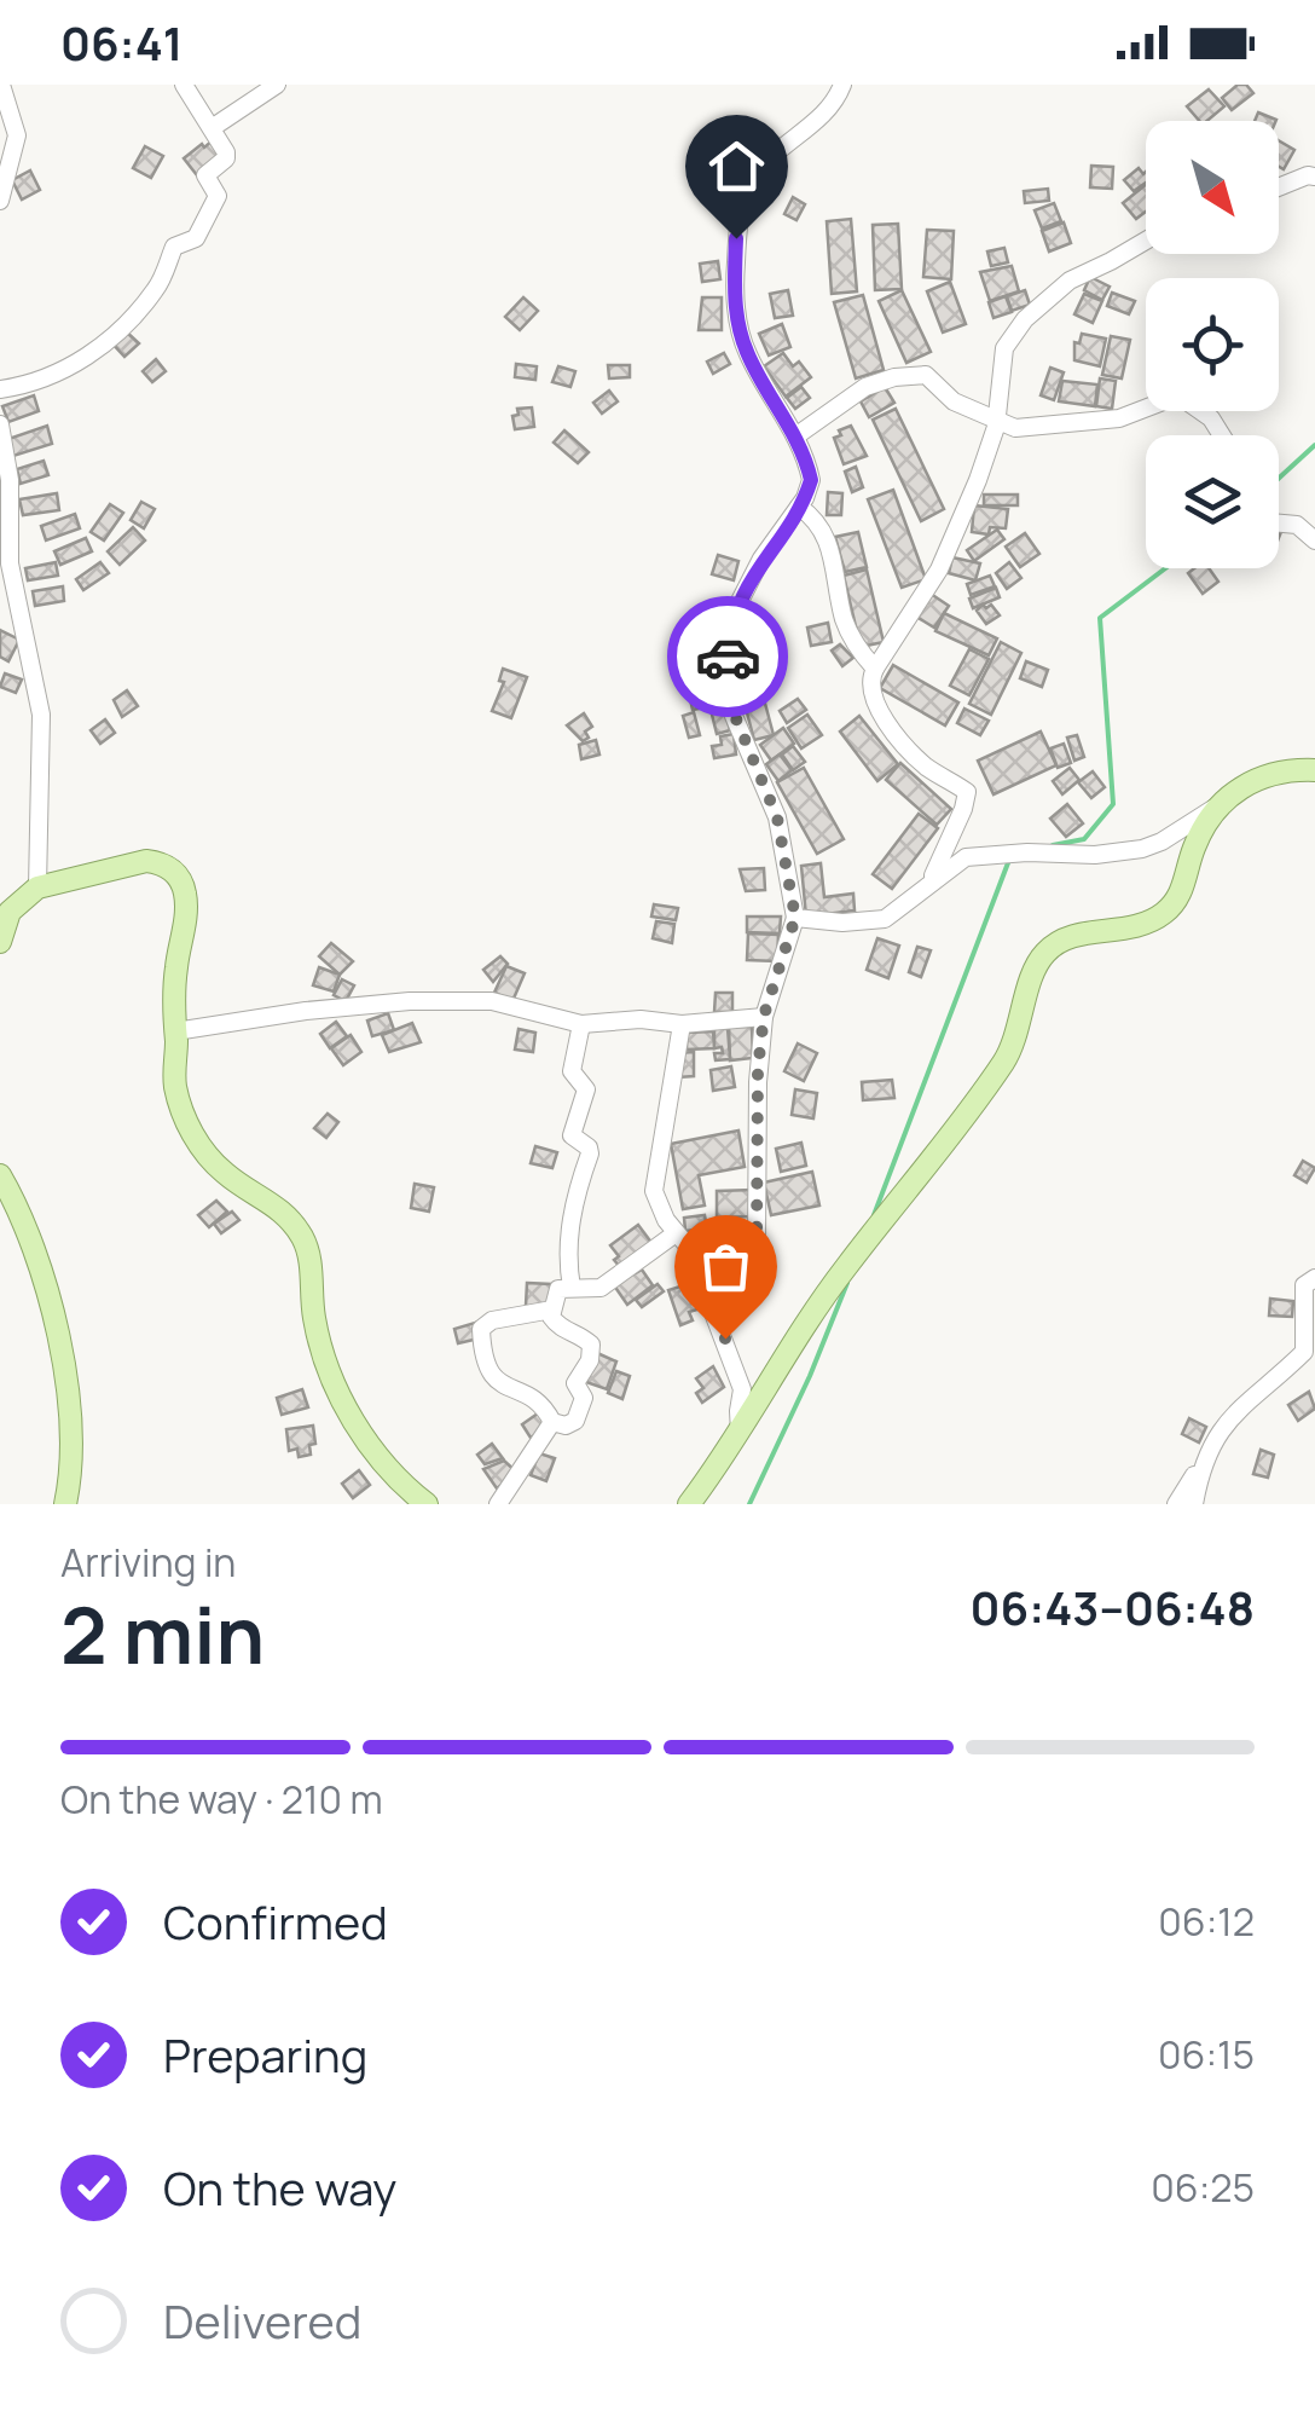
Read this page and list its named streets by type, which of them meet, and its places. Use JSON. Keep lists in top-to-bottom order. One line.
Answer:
{"north":"bottom right","page":{"status":"06:41","heading":["2 min","Arriving in","06:43–06:48"],"bar":"On the way · 210 m","list":[["Confirmed","06:12"],["Preparing","06:15"],["On the way","06:25"],"Delivered"]}}
